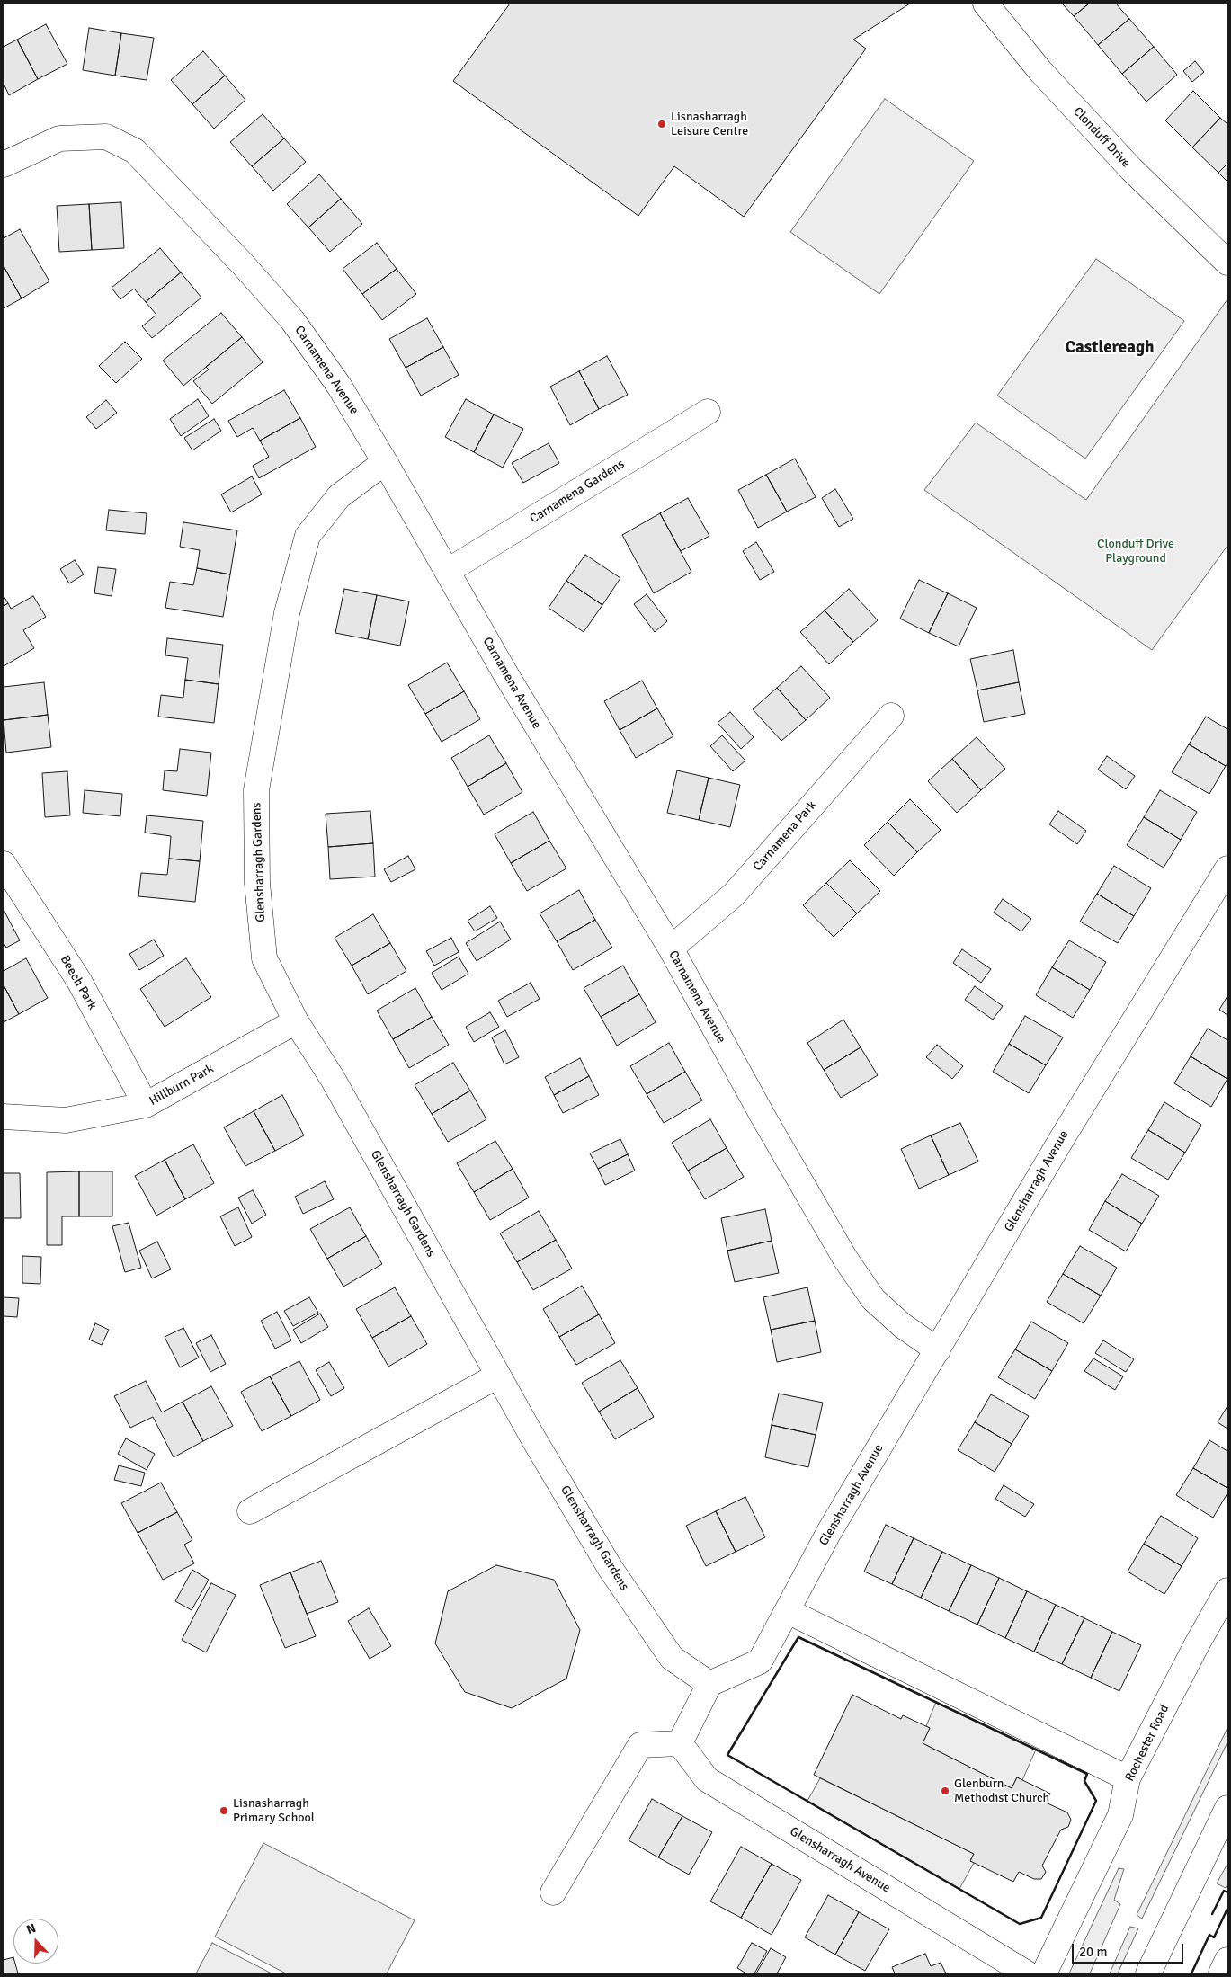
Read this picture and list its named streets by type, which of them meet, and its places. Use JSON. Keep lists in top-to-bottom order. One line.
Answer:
{"streets":{"main road":["Clonduff Drive","Carnamena Avenue","Carnamena Gardens","Carnamena Park","Glensharragh Gardens","Beech Park","Hillburn Park","Glensharragh Avenue","Rochester Road"]},"crossings":[["Carnamena Avenue","Carnamena Gardens"],["Carnamena Avenue","Carnamena Park"],["Carnamena Avenue","Glensharragh Gardens"],["Carnamena Avenue","Glensharragh Avenue"],["Glensharragh Gardens","Hillburn Park"],["Glensharragh Gardens","Glensharragh Avenue"],["Beech Park","Hillburn Park"]],"districts":["Castlereagh"],"parks":["Clonduff Drive Playground"],"places":["Lisnasharragh Leisure Centre","Glenburn Methodist Church","Lisnasharragh Primary School"],"scale_bar":"20 m","north":"top"}
